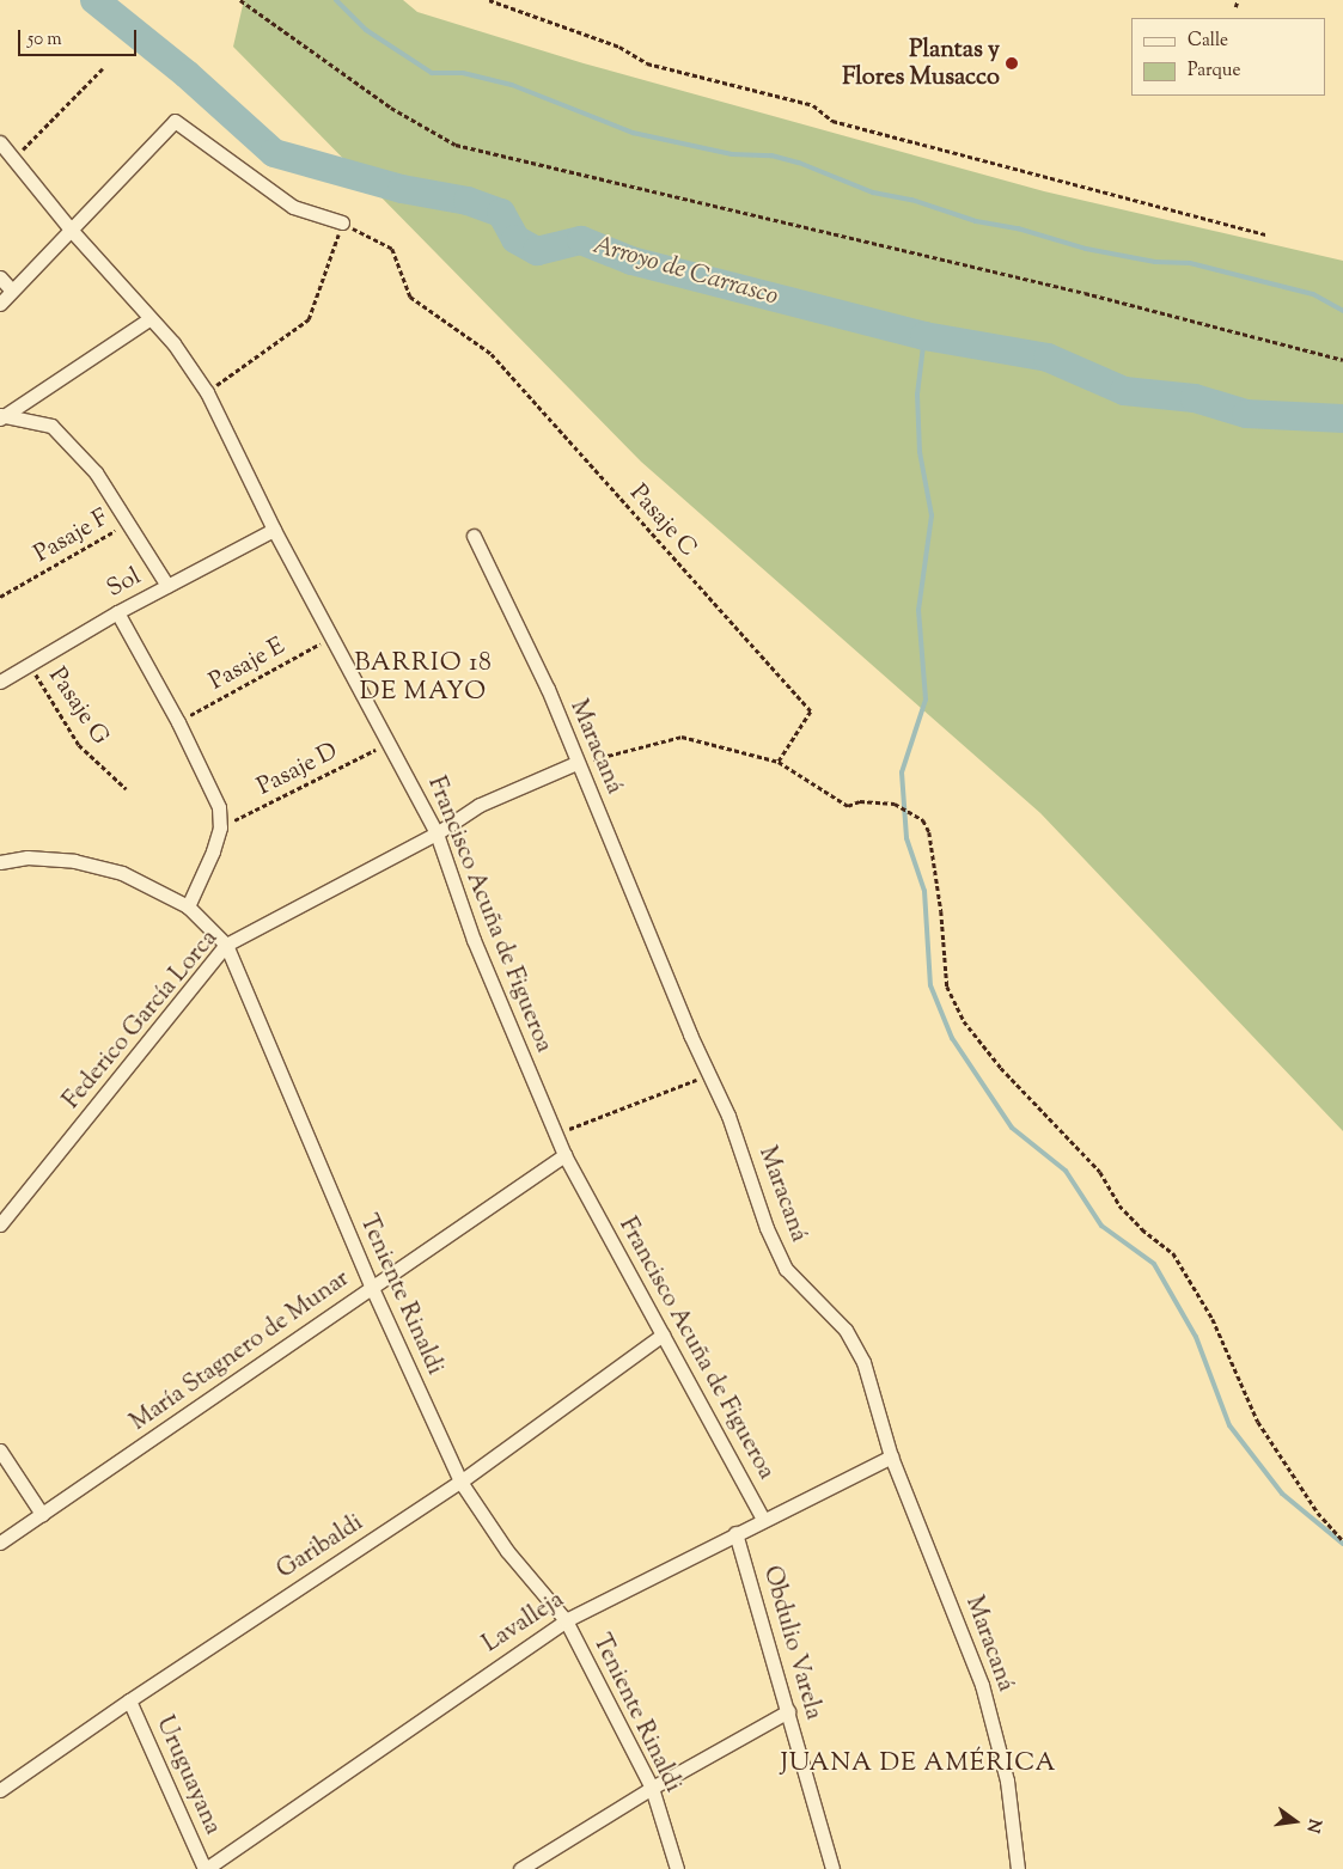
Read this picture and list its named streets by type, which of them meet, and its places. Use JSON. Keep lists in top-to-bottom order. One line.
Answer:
{"streets":{"street":["Sol","Maracaná","Francisco Acuña de Figueroa","Federico García Lorca","Teniente Rinaldi","María Stagnero de Munar","Garibaldi","Lavalleja","Obdulio Varela","Uruguayana"],"path":["Pasaje C","Pasaje F","Pasaje E","Pasaje G","Pasaje D"]},"crossings":[["Sol","Pasaje G"],["Sol","Francisco Acuña de Figueroa"],["Pasaje E","Francisco Acuña de Figueroa"],["Maracaná","Federico García Lorca"],["Maracaná","Lavalleja"],["Pasaje D","Francisco Acuña de Figueroa"],["Francisco Acuña de Figueroa","Federico García Lorca"],["Francisco Acuña de Figueroa","María Stagnero de Munar"],["Francisco Acuña de Figueroa","Garibaldi"],["Francisco Acuña de Figueroa","Lavalleja"],["Federico García Lorca","Teniente Rinaldi"],["Teniente Rinaldi","María Stagnero de Munar"],["Teniente Rinaldi","Garibaldi"],["Teniente Rinaldi","Lavalleja"],["Garibaldi","Uruguayana"],["Lavalleja","Obdulio Varela"],["Lavalleja","Uruguayana"]],"districts":["BARRIO 18 DE MAYO","JUANA DE AMÉRICA"],"water":["Arroyo de Carrasco"],"places":["Plantas y Flores Musacco"],"legend":["Calle","Parque"],"scale_bar":"50 m","north":"right"}
